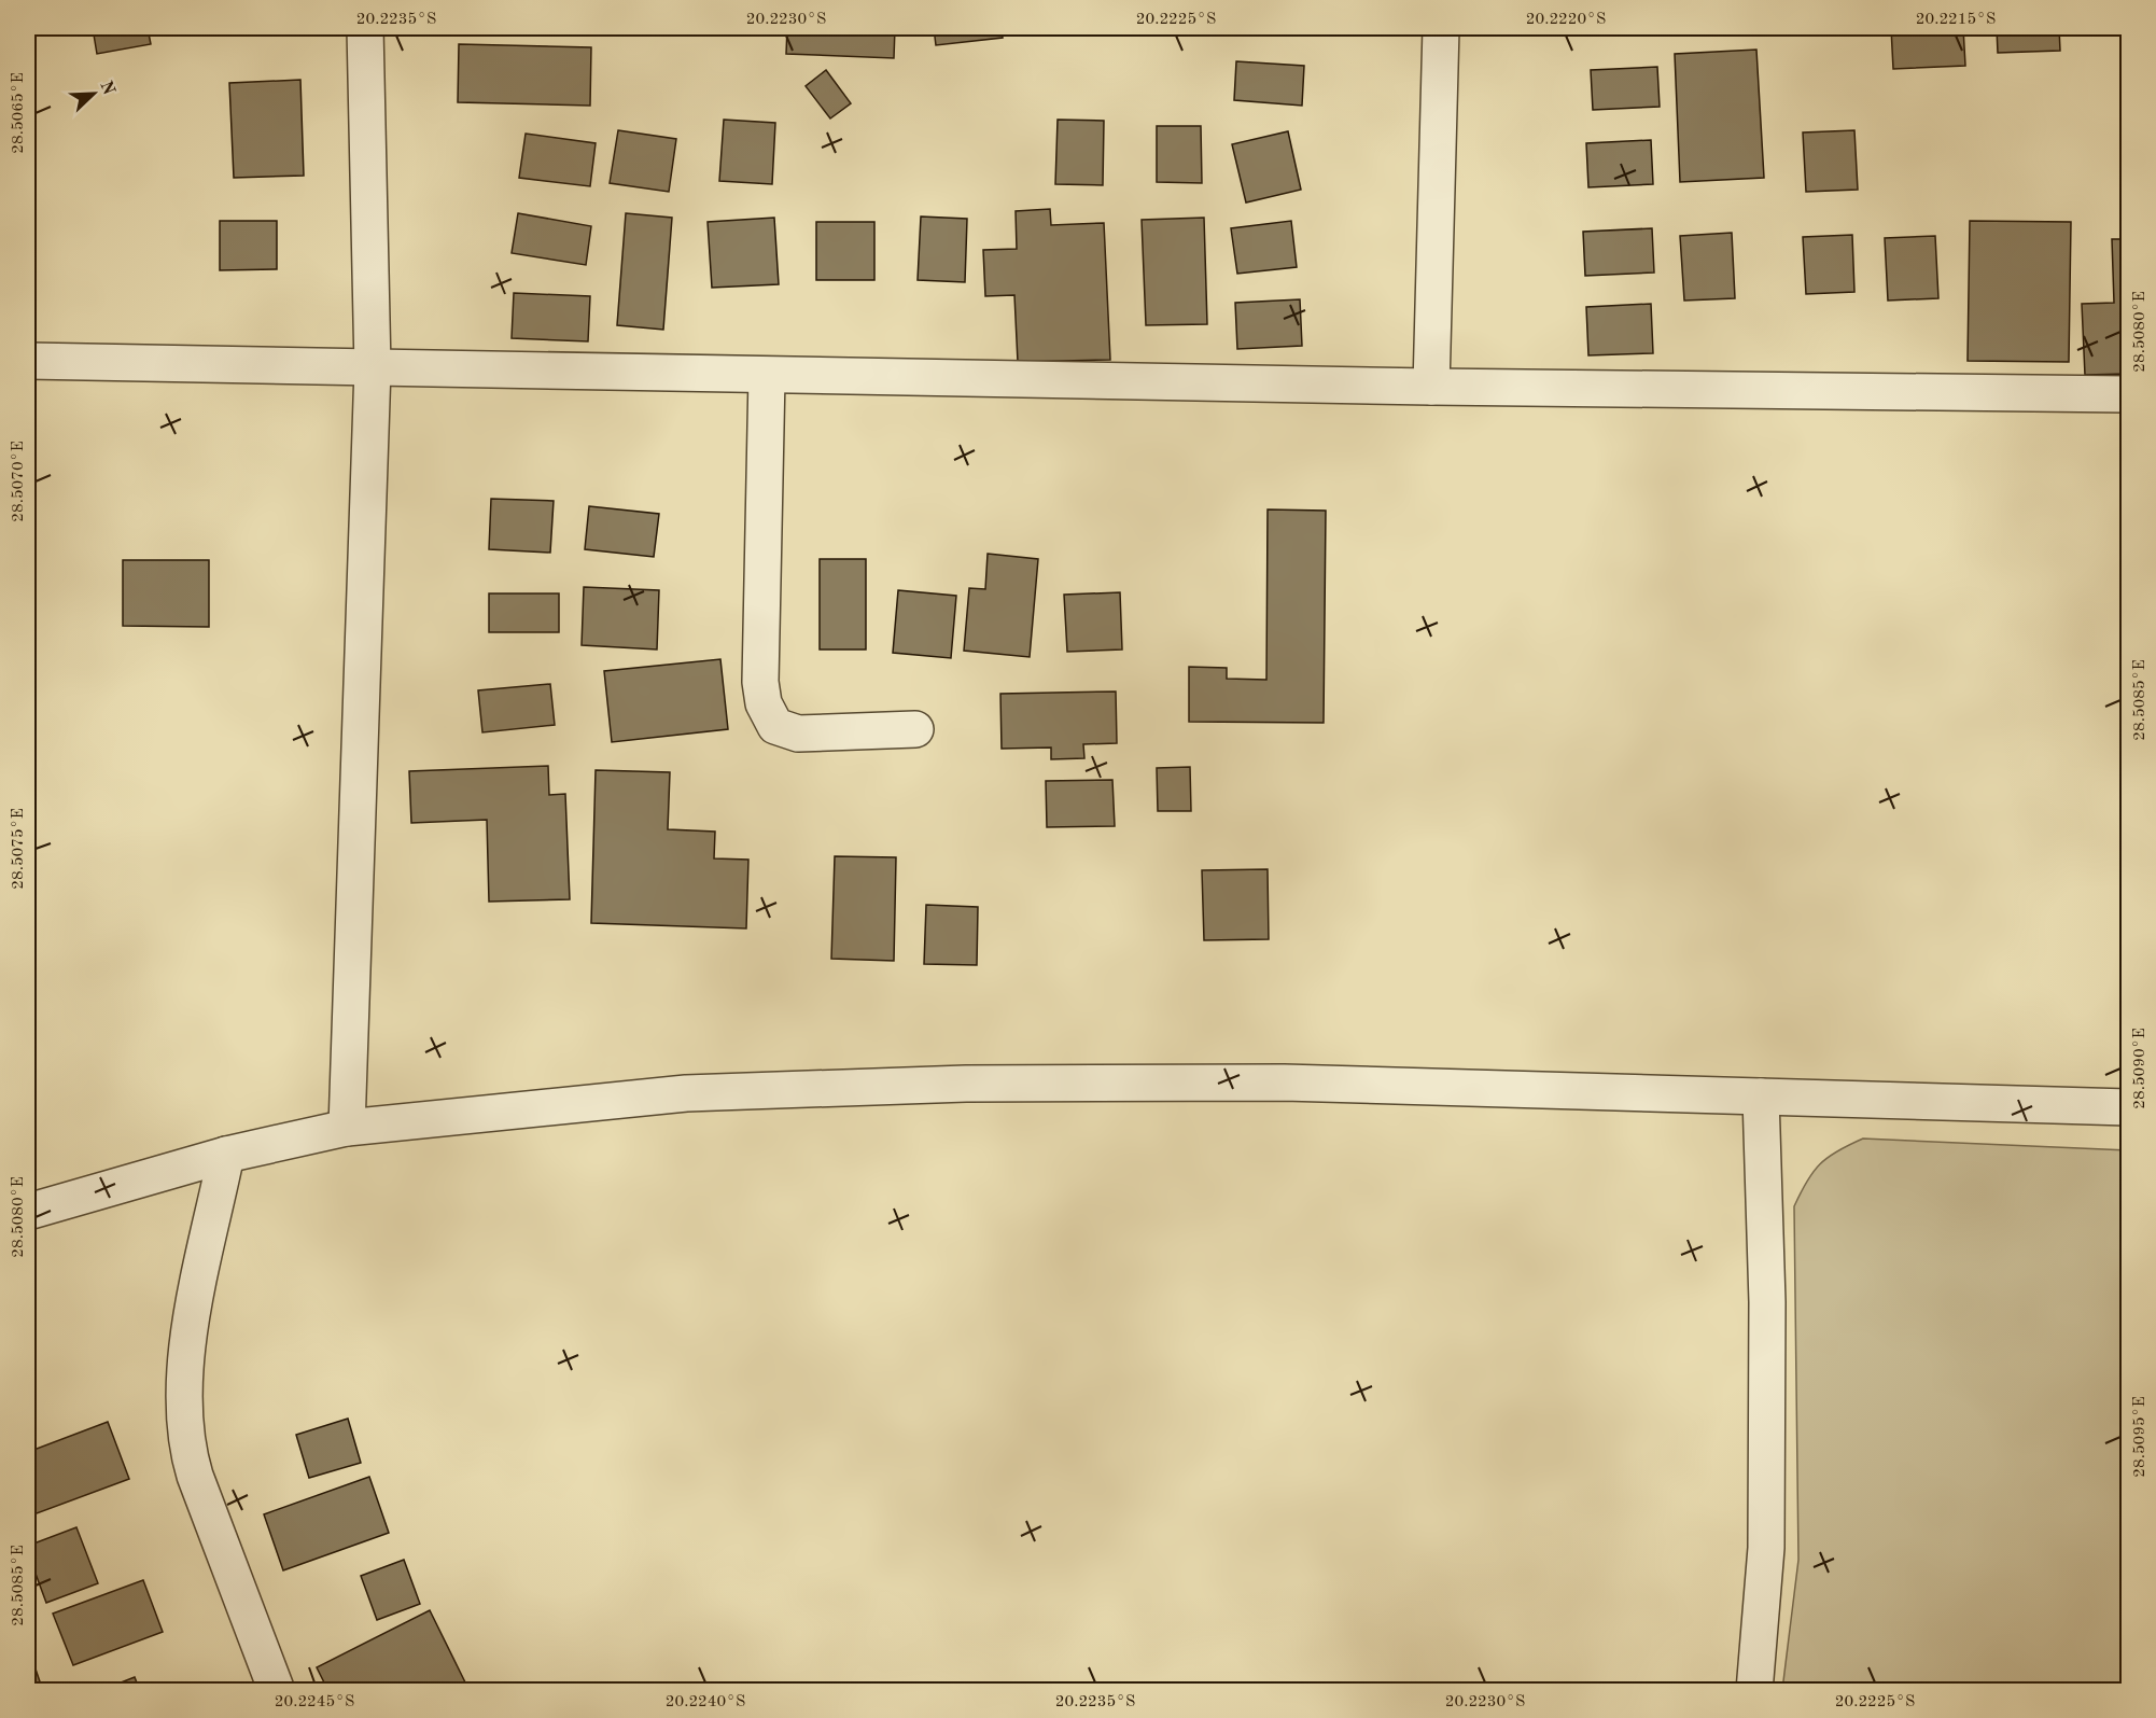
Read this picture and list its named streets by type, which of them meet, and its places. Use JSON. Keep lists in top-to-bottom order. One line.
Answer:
{"north":"top right","coordinates":["20.2235°S","20.2230°S","20.2225°S","20.2220°S","20.2215°S","28.5065°E","28.5080°E","28.5070°E","28.5085°E","28.5075°E","28.5090°E","28.5095°E","20.2245°S","20.2240°S"]}
